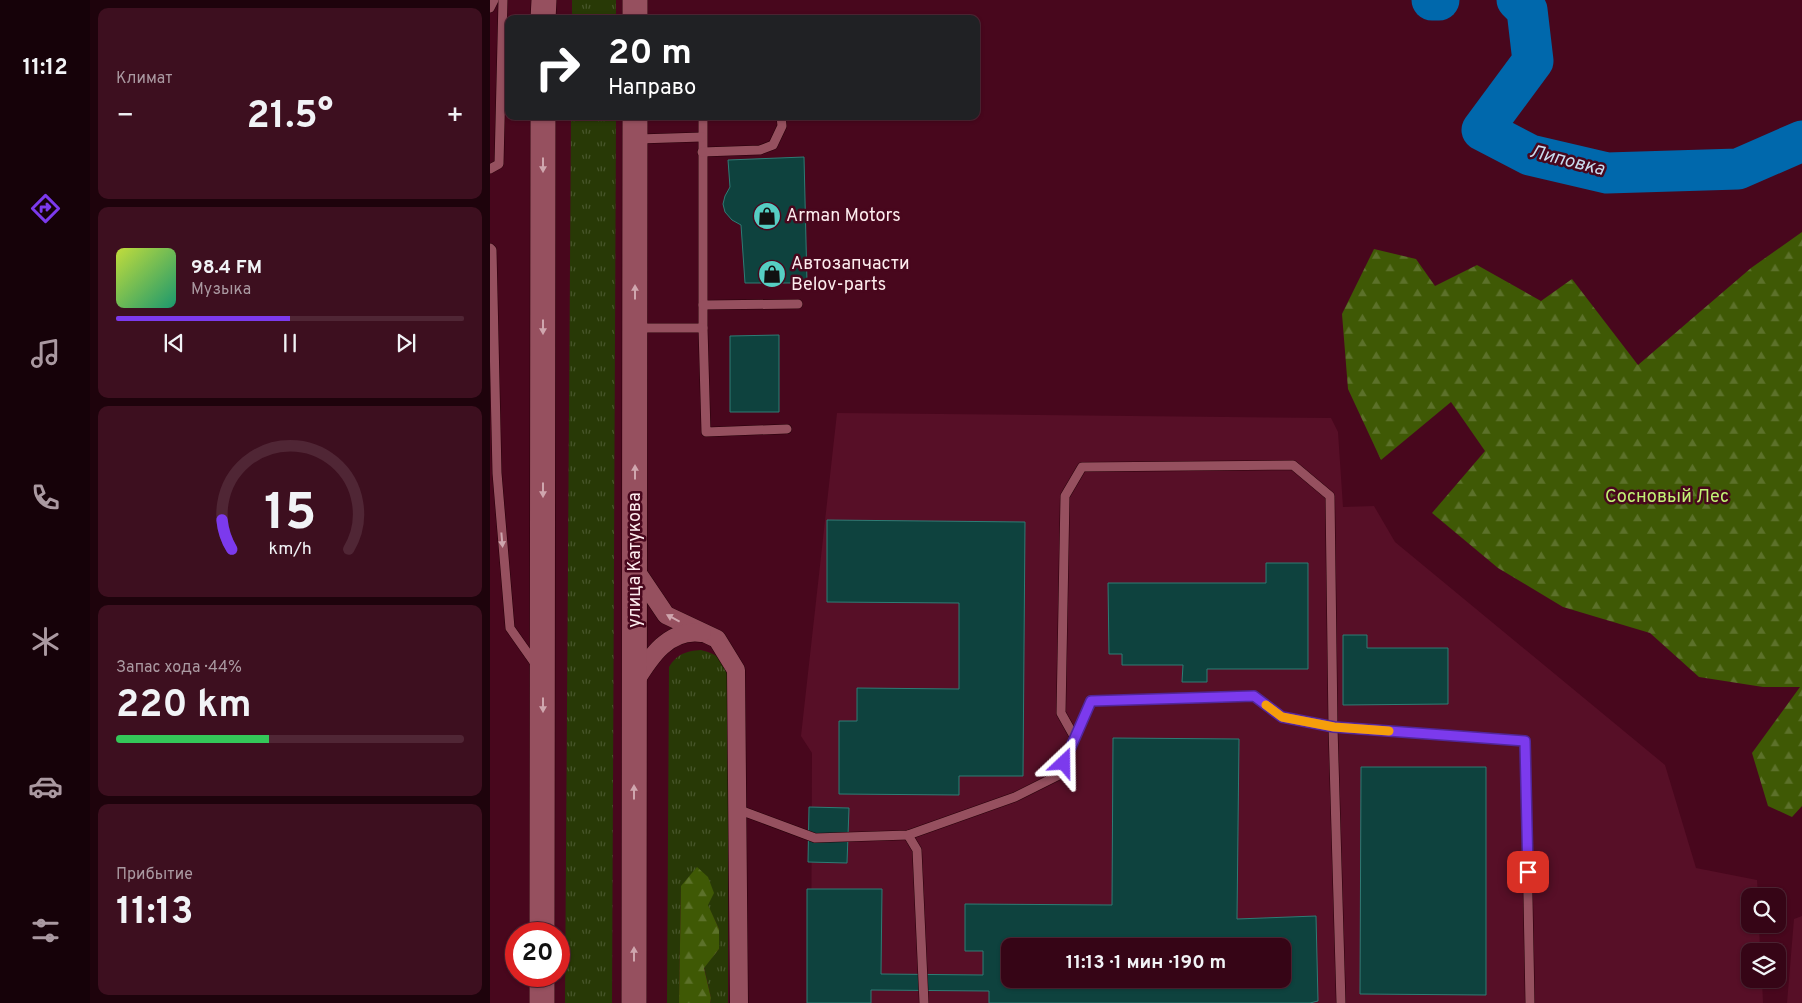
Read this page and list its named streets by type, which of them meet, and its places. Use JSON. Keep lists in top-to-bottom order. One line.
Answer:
{"streets":{"main road":["улица Катукова"]},"water":["Липовка"],"parks":["Сосновый Лес"],"places":{"shop":["Arman Motors","Автозапчасти Belov-parts"]},"page":{"tabs":"11:12","tile":["Климат",["Запас хода · 44%","220 km"],["Прибытие","11:13"]],"turn":["20 m","Направо"],"heat":["−","21.5°","+"],"song":["98.4 FM","Музыка"],"limit":"20","trip":"11:13 · 1 мин · 190 m","gauge":["15","km/h"]}}
